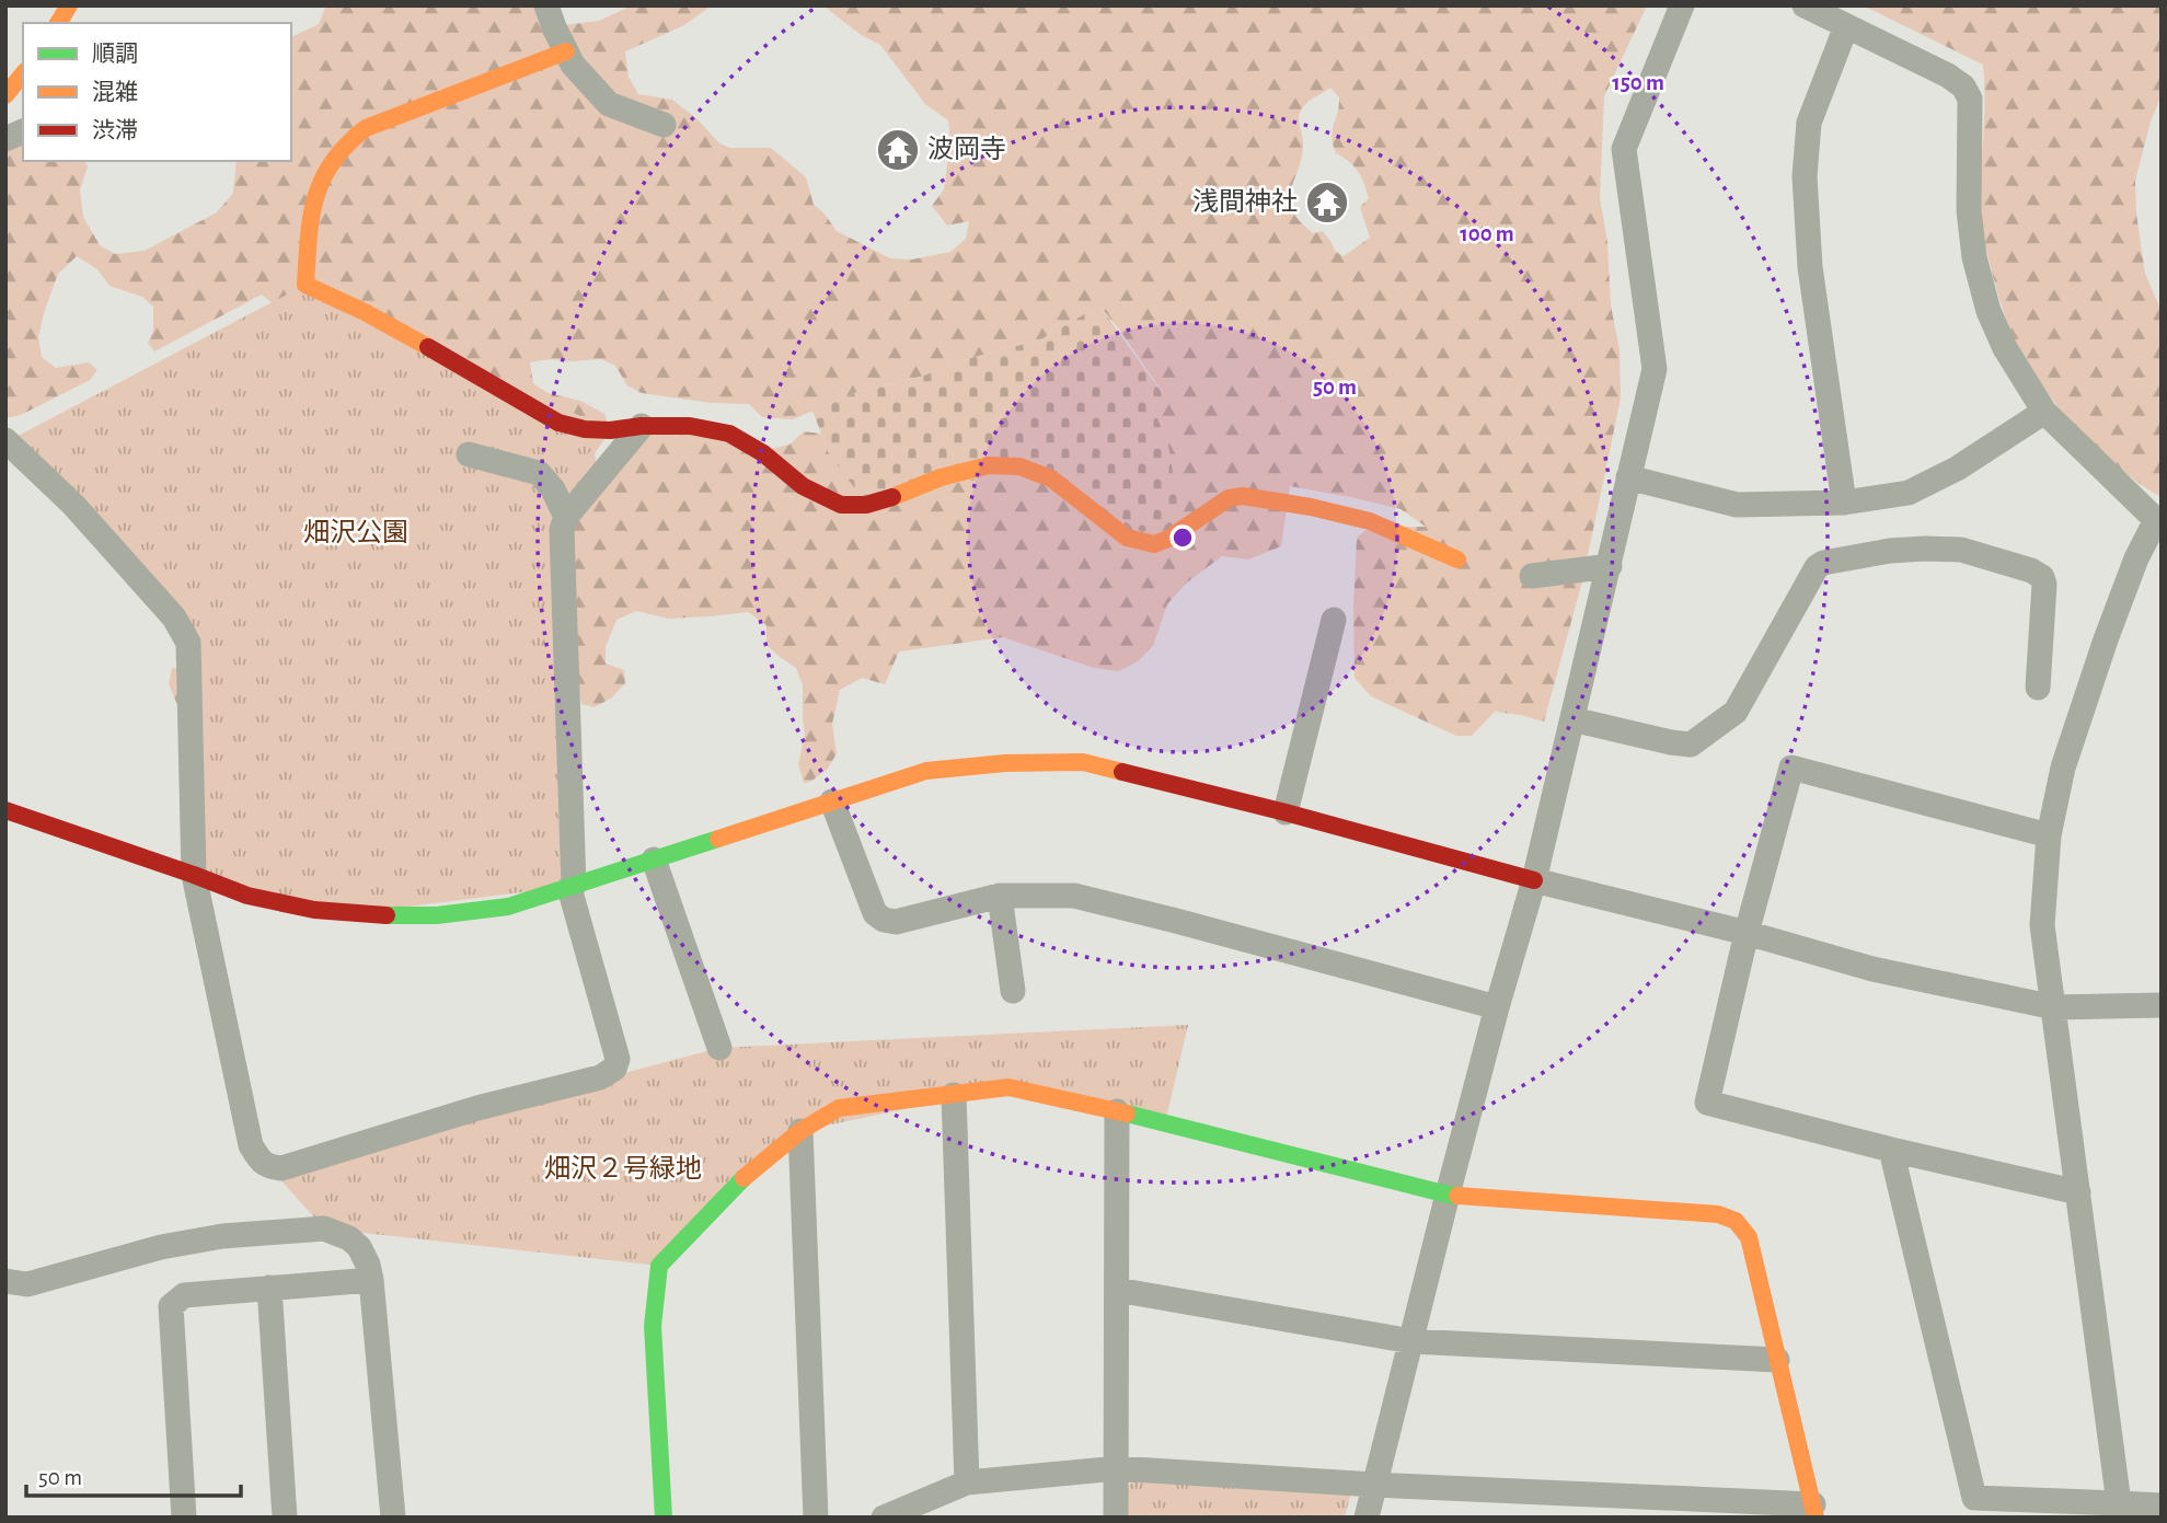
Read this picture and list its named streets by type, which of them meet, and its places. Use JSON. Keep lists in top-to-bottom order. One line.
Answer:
{"parks":["畑沢公園","畑沢２号緑地"],"places":{"temple":["波岡寺","浅間神社"]},"legend":["順調","混雑","渋滞"],"scale_bar":"50 m","rings":["150 m","100 m","50 m"]}
